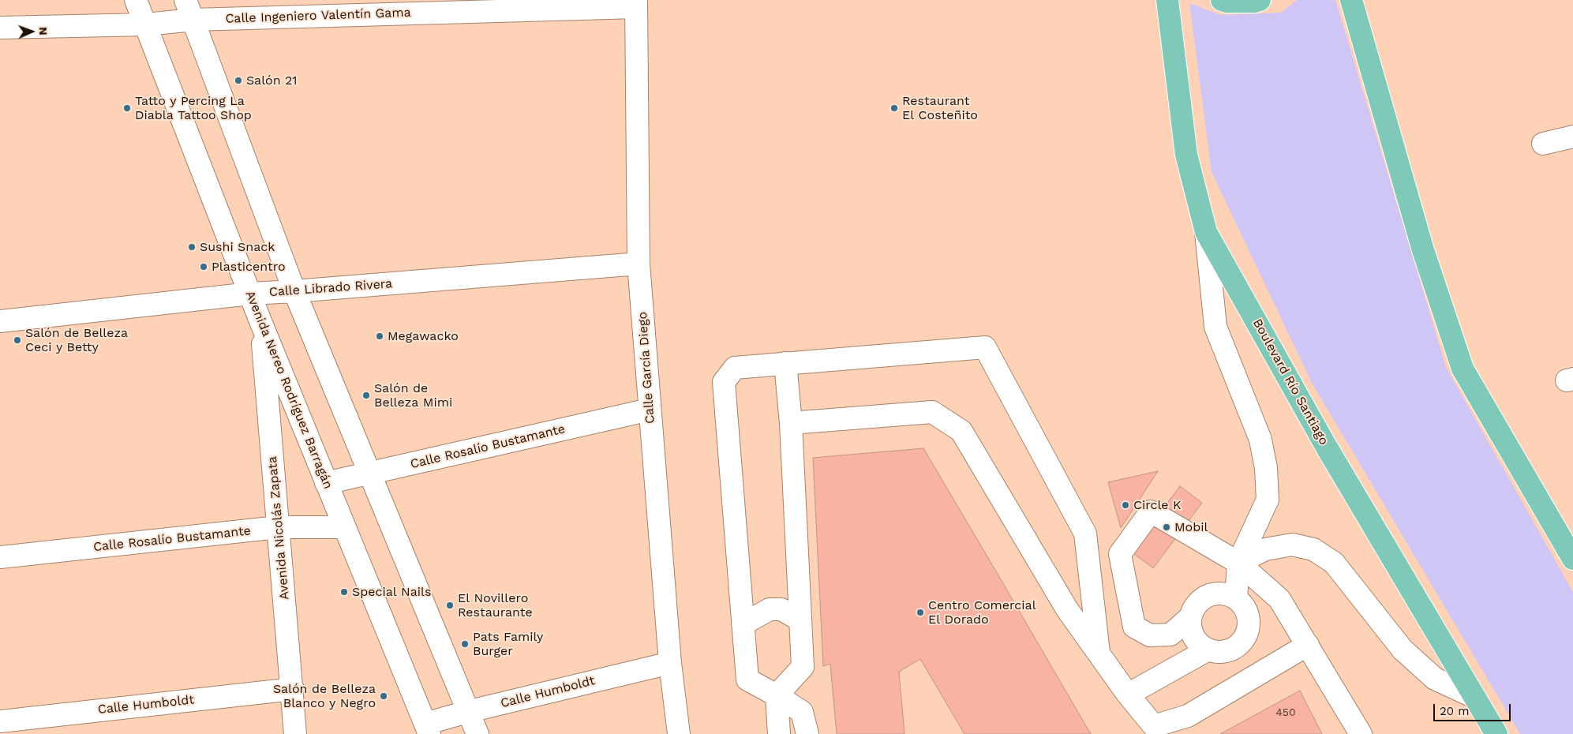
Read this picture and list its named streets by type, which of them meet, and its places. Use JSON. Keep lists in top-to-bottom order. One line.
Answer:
{"streets":{"main road":["Boulevard Río Santiago"],"street":["Calle Ingeniero Valentín Gama","Calle Librado Rivera","Calle García Diego","Avenida Nereo Rodríguez Barragán","Calle Rosalío Bustamante","Avenida Nicolás Zapata","Calle Humboldt"]},"crossings":[["Calle Ingeniero Valentín Gama","Calle García Diego"],["Calle Ingeniero Valentín Gama","Avenida Nereo Rodríguez Barragán"],["Calle Librado Rivera","Calle García Diego"],["Calle Librado Rivera","Avenida Nereo Rodríguez Barragán"],["Calle García Diego","Calle Rosalío Bustamante"],["Calle García Diego","Calle Humboldt"],["Avenida Nereo Rodríguez Barragán","Calle Rosalío Bustamante"],["Avenida Nereo Rodríguez Barragán","Avenida Nicolás Zapata"],["Avenida Nereo Rodríguez Barragán","Calle Humboldt"],["Calle Rosalío Bustamante","Avenida Nicolás Zapata"],["Avenida Nicolás Zapata","Calle Humboldt"]],"places":["Salón 21","Tatto y Percing La Diabla Tattoo Shop","Restaurant El Costeñito","Sushi Snack","Plasticentro","Megawacko","Salón de Belleza Ceci y Betty","Salón de Belleza Mimi","Circle K","Mobil","Special Nails","El Novillero Restaurante","Centro Comercial El Dorado","Pats Family Burger","Salón de Belleza Blanco y Negro"],"house_numbers":["450"],"scale_bar":"20 m","north":"right"}
